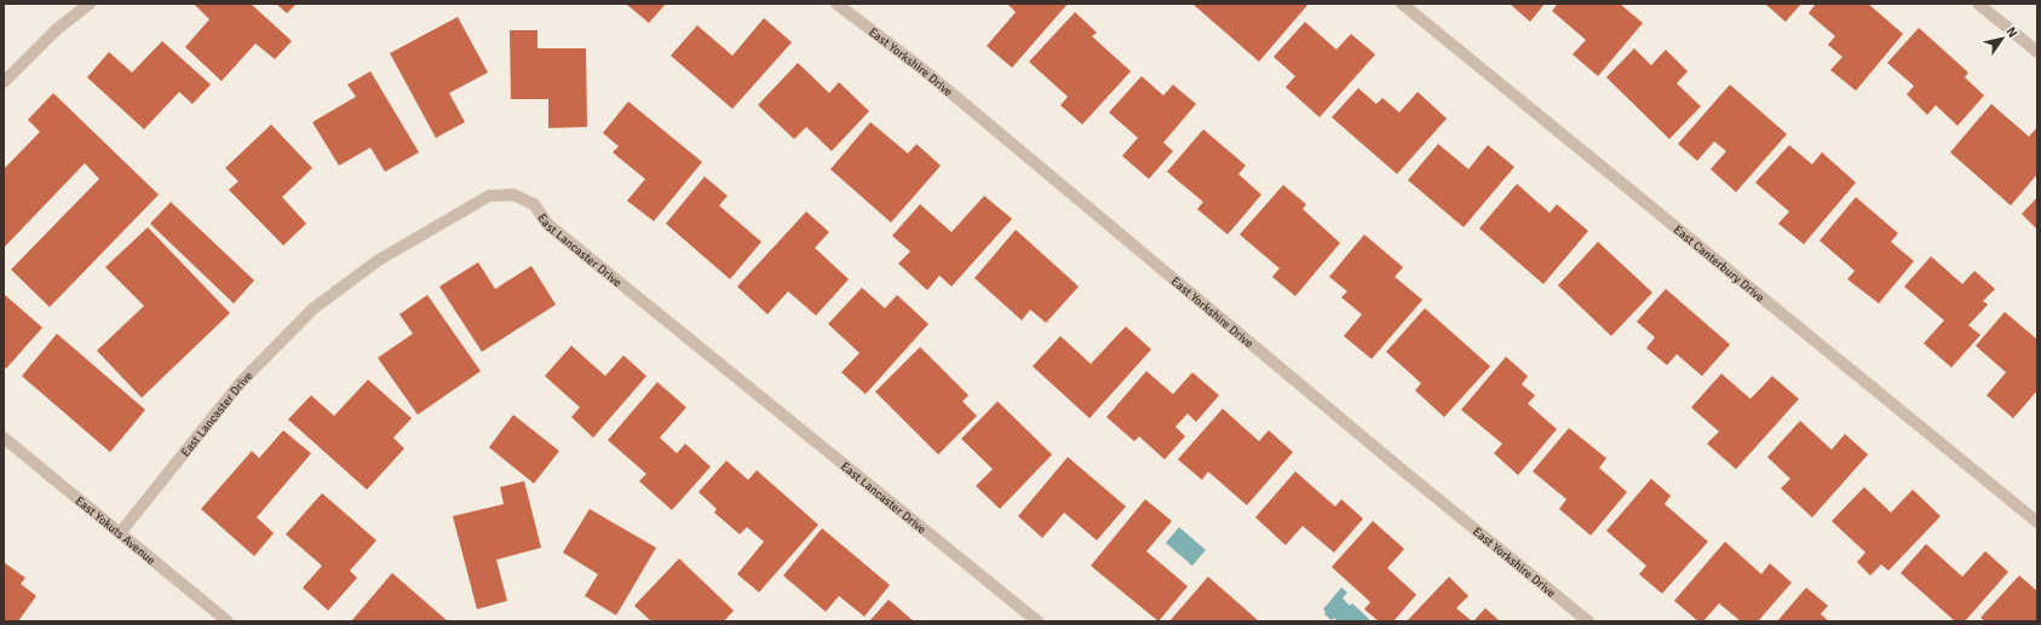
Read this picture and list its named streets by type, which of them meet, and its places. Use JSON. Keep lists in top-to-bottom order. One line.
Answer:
{"streets":{"street":["East Yorkshire Drive","East Lancaster Drive","East Canterbury Drive","East Yokuts Avenue"]},"crossings":[["East Lancaster Drive","East Yokuts Avenue"]],"north":"top right"}
